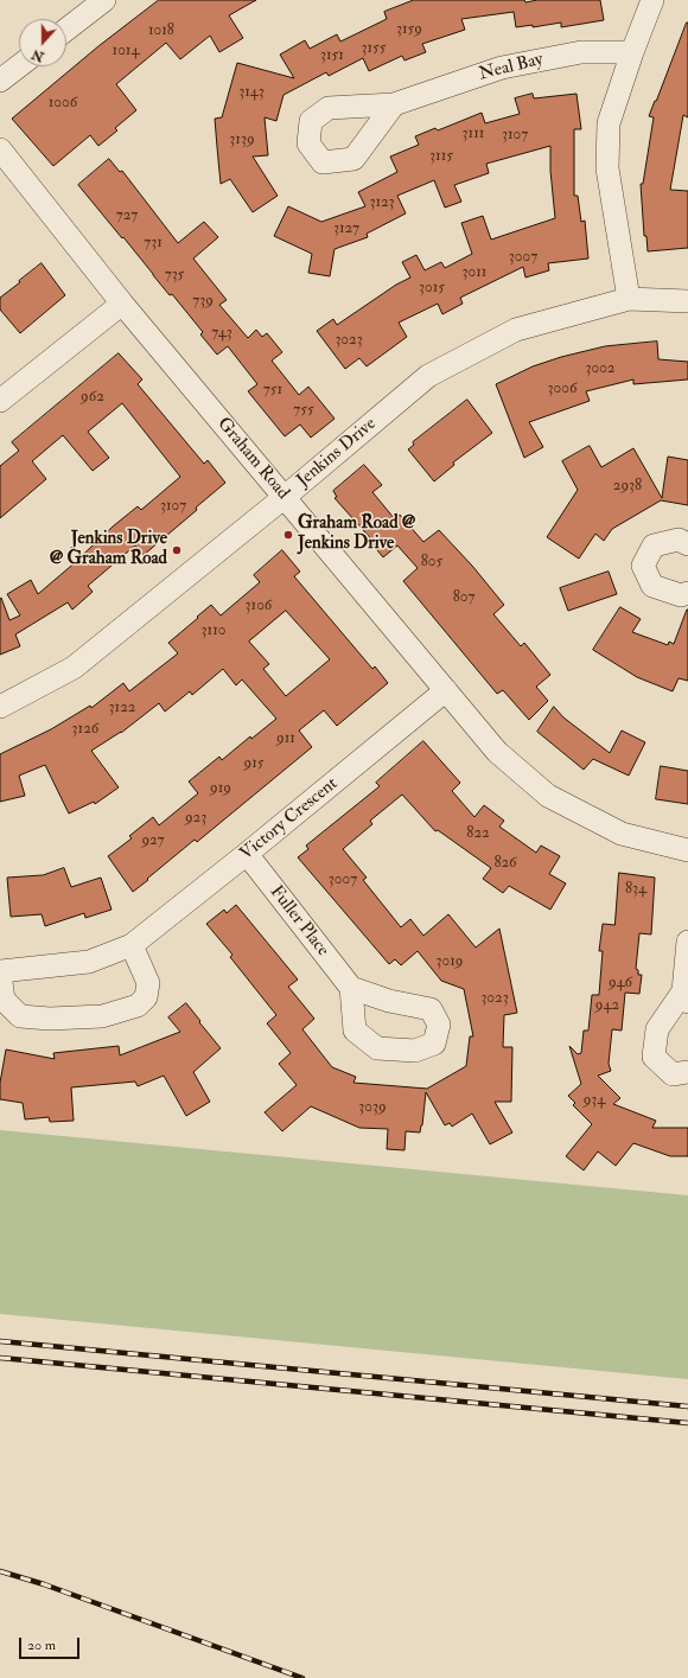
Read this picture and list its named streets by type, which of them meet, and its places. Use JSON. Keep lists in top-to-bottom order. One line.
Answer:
{"streets":{"street":["Neal Bay","Jenkins Drive","Graham Road","Victory Crescent","Fuller Place"]},"crossings":[["Jenkins Drive","Graham Road"],["Graham Road","Victory Crescent"],["Victory Crescent","Fuller Place"]],"places":["Graham Road @ Jenkins Drive","Jenkins Drive @ Graham Road"],"house_numbers":["3159","1018","3155","1014","3151","3143","1006","3111","3107","3139","3115","3123","727","3127","731","3007","3011","735","3015","739","743","3023","3002","3006","751","962","755","2938","3107","805","807","3106","3110","3122","3126","911","915","919","923","822","927","826","3007","834","3019","946","3023","942","934","3039"],"scale_bar":"20 m","north":"bottom"}
